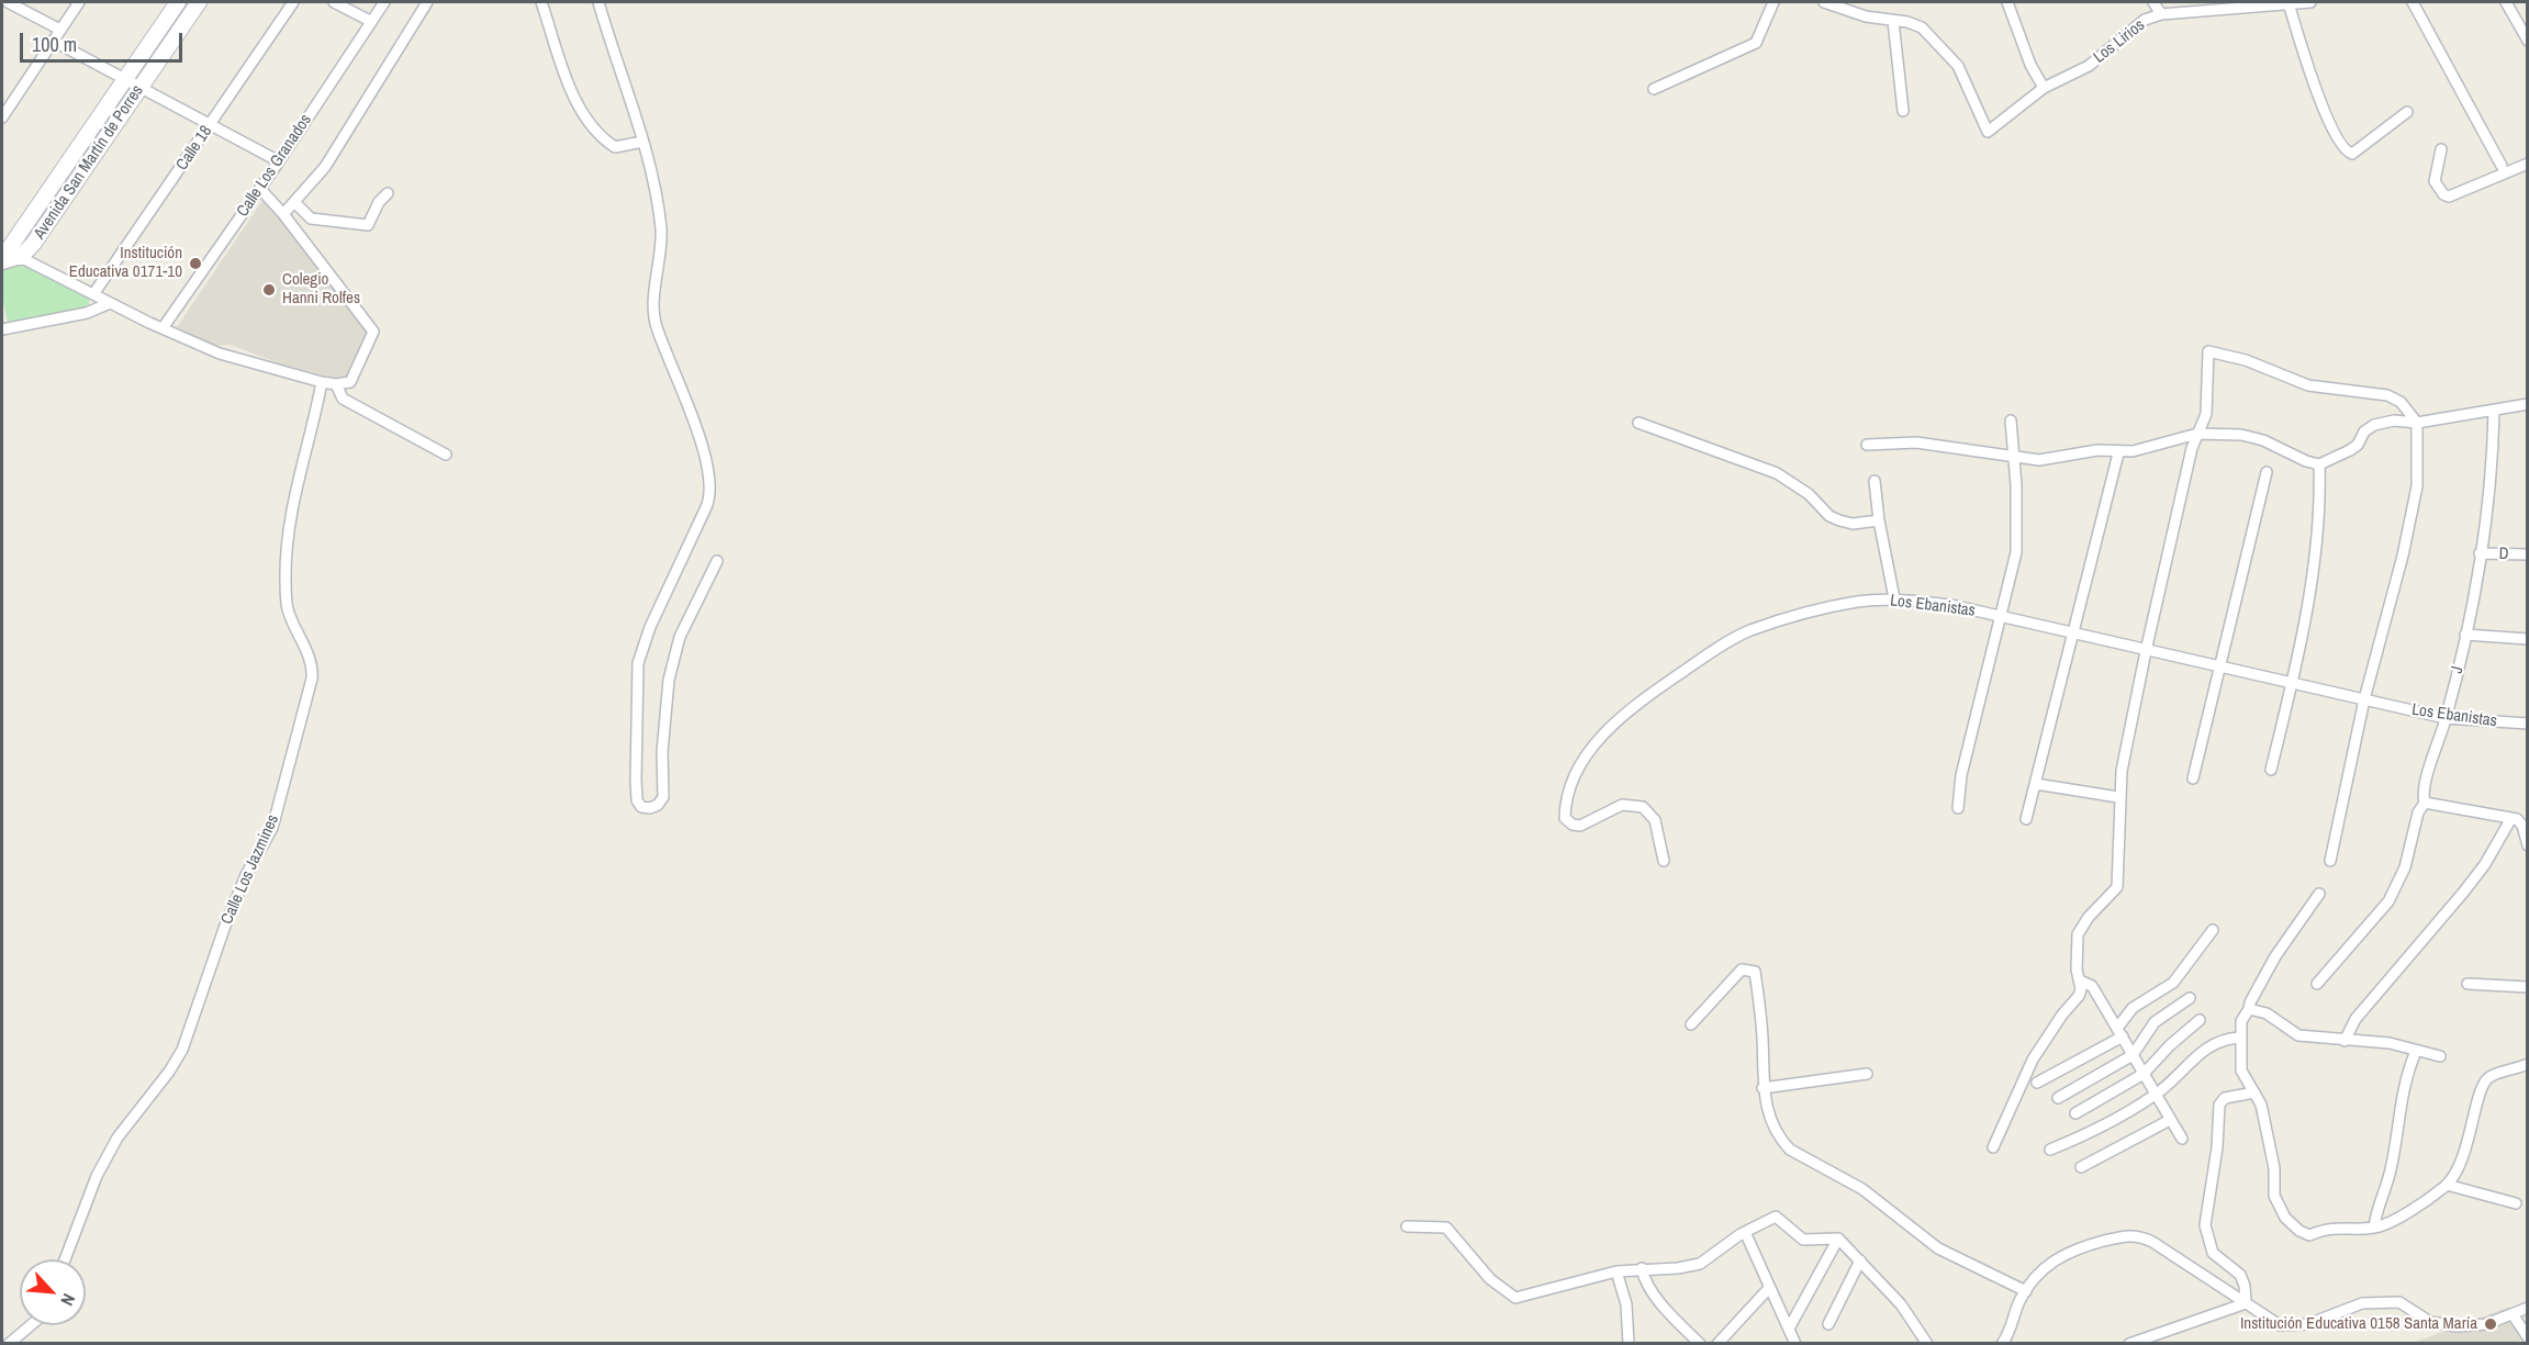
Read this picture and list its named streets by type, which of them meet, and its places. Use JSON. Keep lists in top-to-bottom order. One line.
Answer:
{"streets":{"main road":["Avenida San Martín de Porres"],"street":["Los Lirios","Calle 18","Calle Los Granados","D","Los Ebanistas","J","Calle Los Jazmines"]},"crossings":[["D","J"],["Los Ebanistas","J"]],"places":["Institución Educativa 0171-10","Colegio Hanni Rolfes","Institución Educativa 0158 Santa María"],"scale_bar":"100 m","north":"bottom right"}
